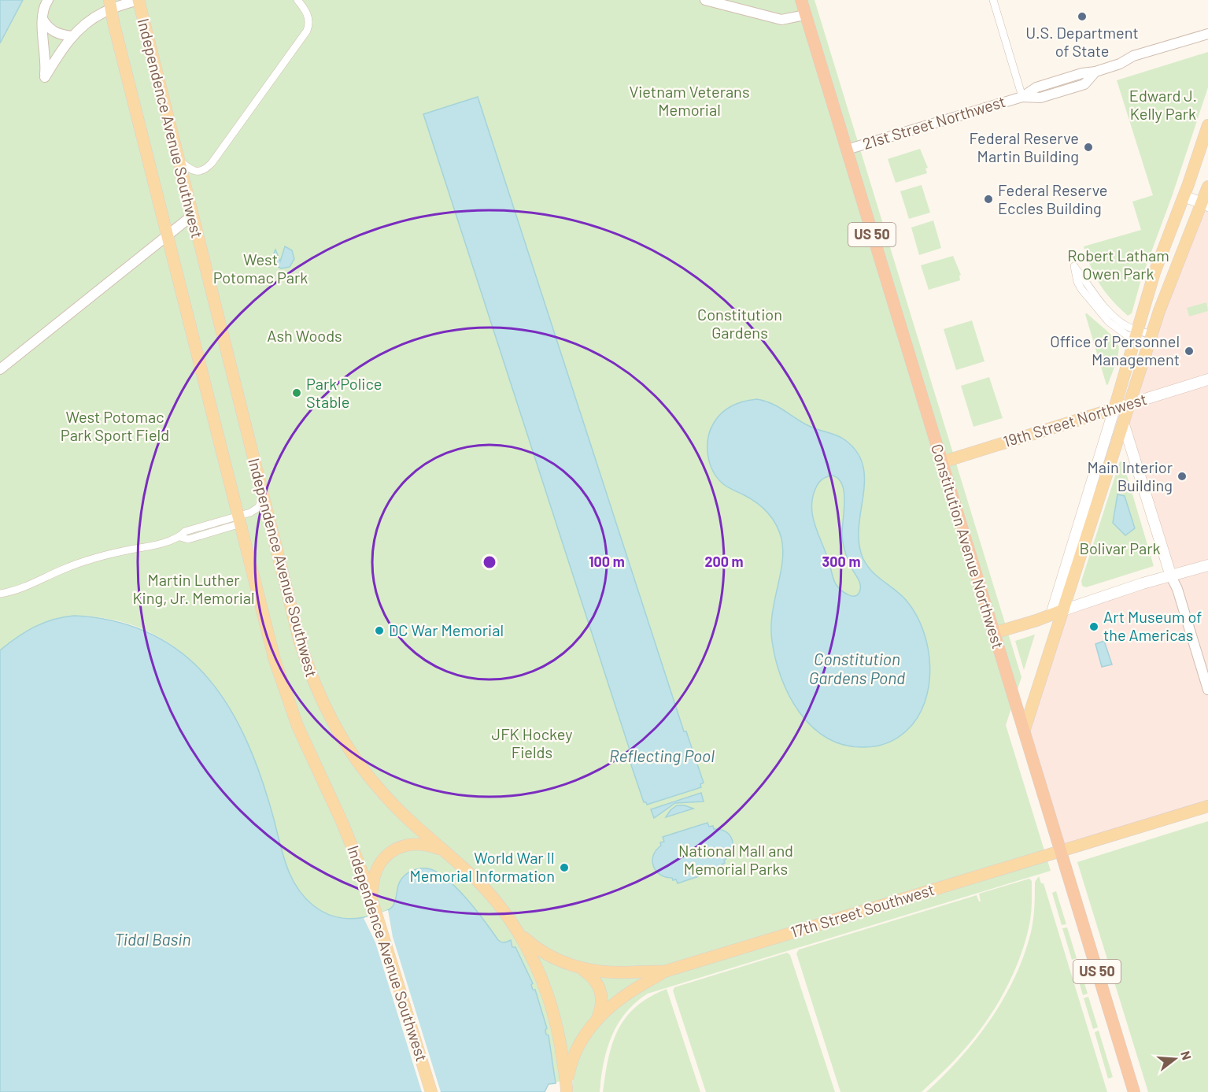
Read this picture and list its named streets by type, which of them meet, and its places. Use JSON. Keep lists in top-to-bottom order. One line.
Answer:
{"streets":{"highway":["US 50","Constitution Avenue Northwest"],"main road":["Independence Avenue Southwest","19th Street Northwest","17th Street Southwest"],"street":["21st Street Northwest"]},"crossings":[["21st Street Northwest","Constitution Avenue Northwest"],["Independence Avenue Southwest","17th Street Southwest"],["19th Street Northwest","Constitution Avenue Northwest"],["Constitution Avenue Northwest","17th Street Southwest"]],"water":["Constitution Gardens Pond","Reflecting Pool","Tidal Basin"],"parks":["Vietnam Veterans Memorial","Edward J. Kelly Park","Robert Latham Owen Park","West Potomac Park","Constitution Gardens","Ash Woods","West Potomac Park Sport Field","Bolivar Park","Martin Luther King, Jr. Memorial","JFK Hockey Fields","National Mall and Memorial Parks"],"places":["U.S. Department of State","Federal Reserve Martin Building","Federal Reserve Eccles Building","Office of Personnel Management","Park Police Stable","Main Interior Building","Art Museum of the Americas","DC War Memorial","World War II Memorial Information"],"north":"right","rings":["100 m","200 m","300 m"]}
